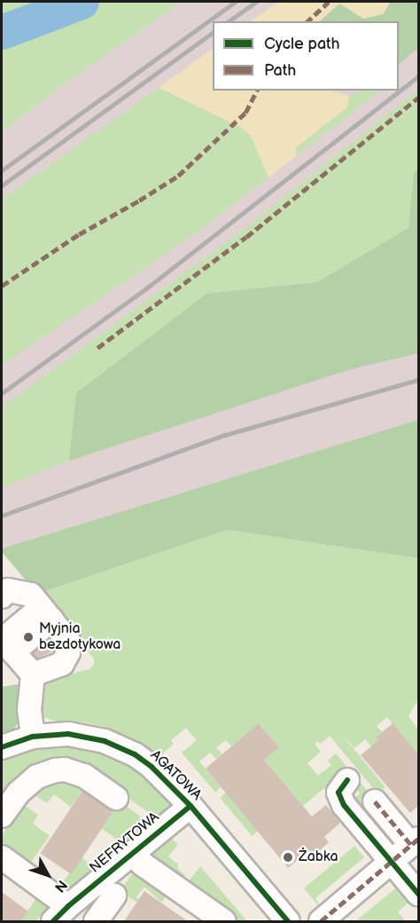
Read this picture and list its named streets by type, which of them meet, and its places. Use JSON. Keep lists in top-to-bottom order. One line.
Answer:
{"streets":{"street":["AGATOWA","NEFRYTOWA"]},"crossings":[["AGATOWA","NEFRYTOWA"]],"places":["Myjnia bezdotykowa","Żabka"],"legend":["Cycle path","Path"],"north":"bottom right"}
